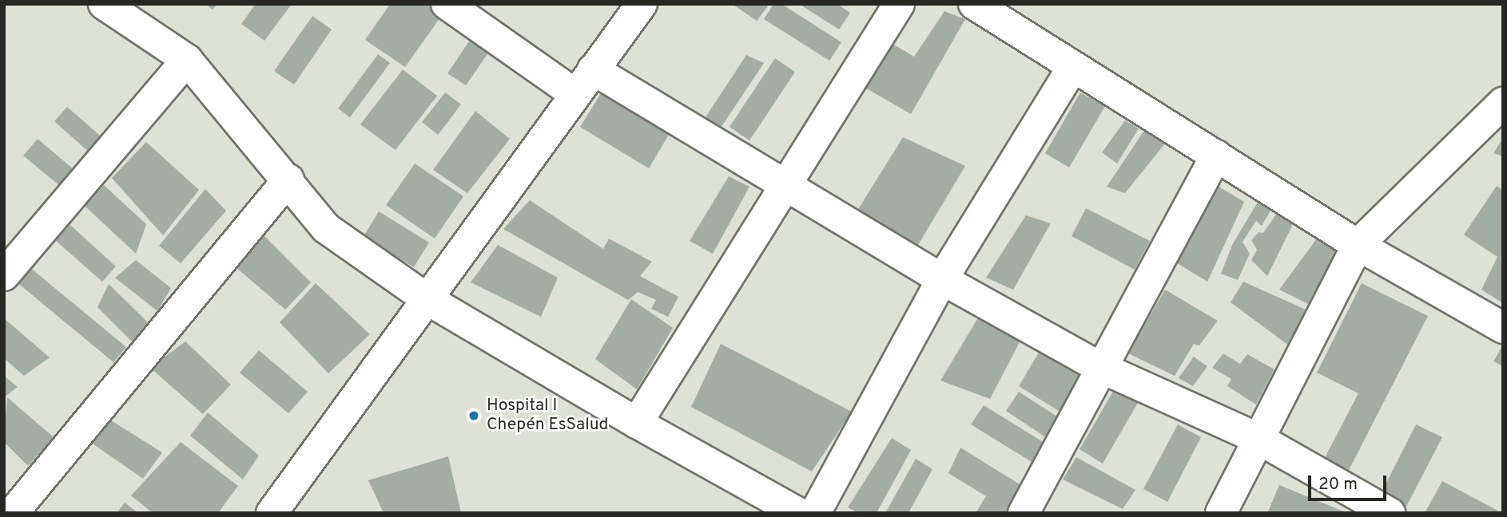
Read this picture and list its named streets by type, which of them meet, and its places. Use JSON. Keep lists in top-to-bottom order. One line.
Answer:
{"places":["Hospital I Chepén EsSalud"],"scale_bar":"20 m"}
